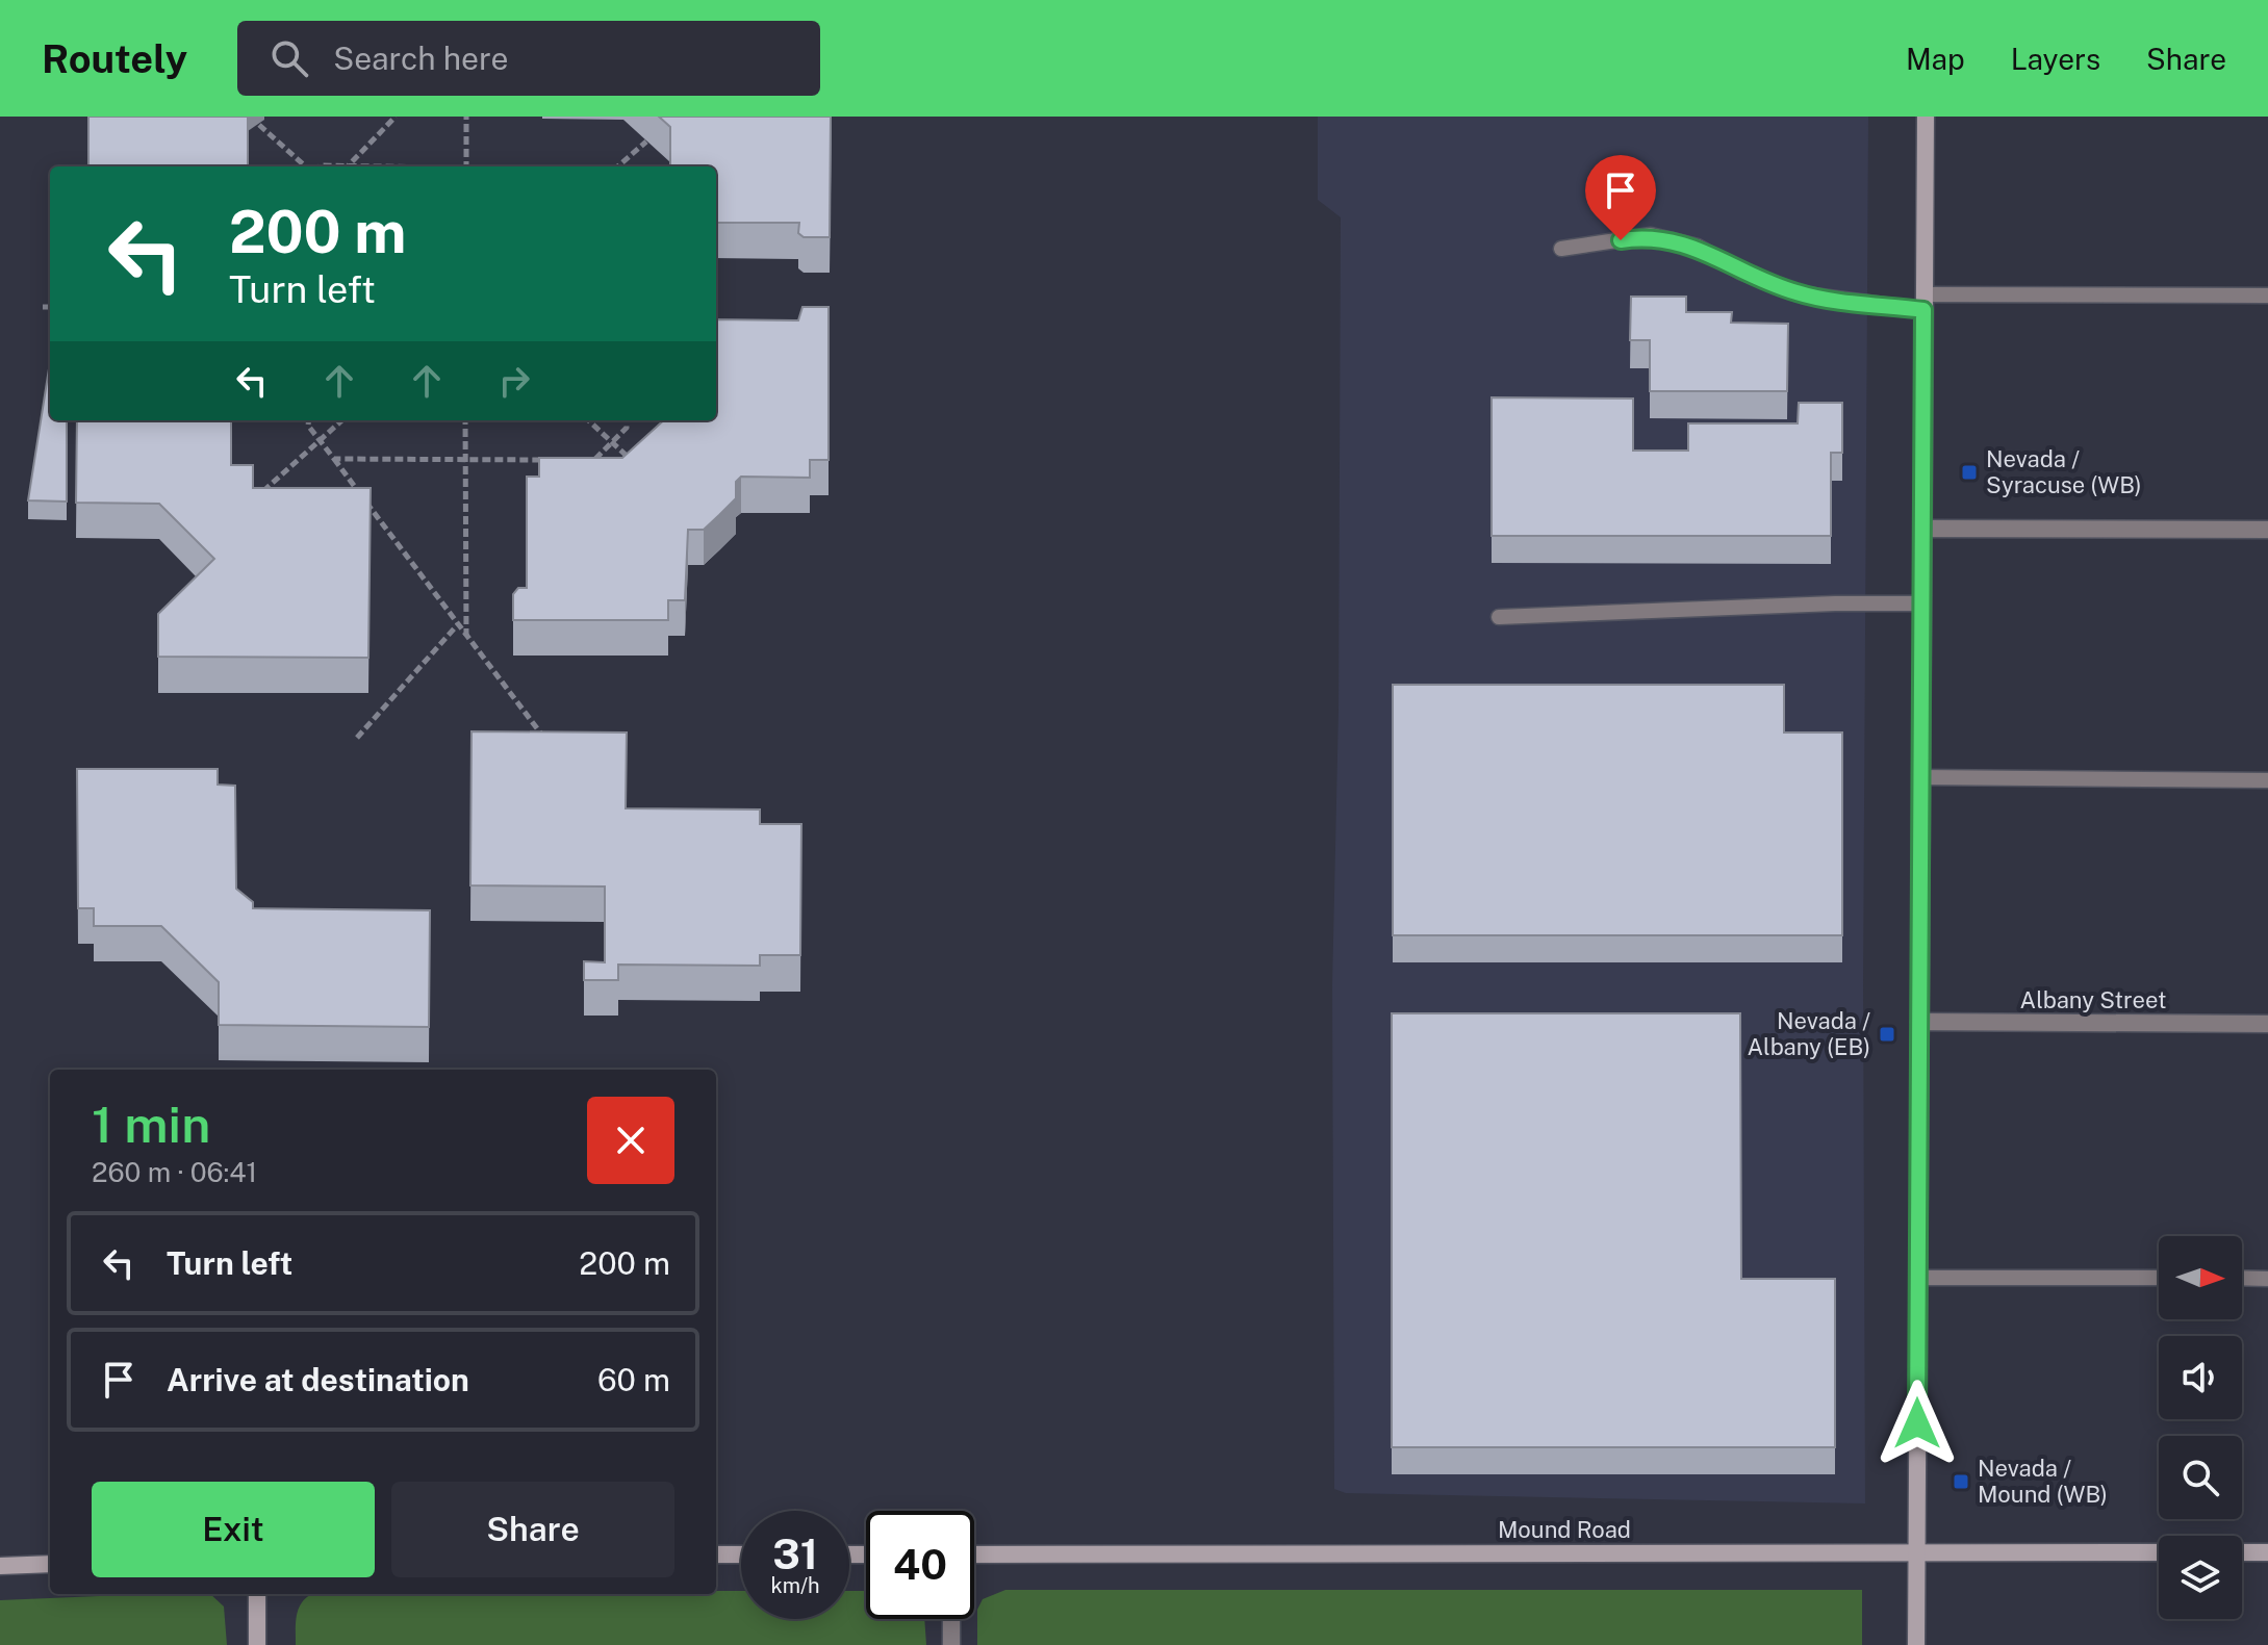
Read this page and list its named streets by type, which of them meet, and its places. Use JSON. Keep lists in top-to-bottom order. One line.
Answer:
{"streets":{"street":["Albany Street","Mound Road"]},"places":{"transit":["Nevada / Syracuse (WB)","Nevada / Albany (EB)","Nevada / Mound (WB)"]},"north":"right","page":{"header":"Routely","search":"Search here","nav":["Map","Layers","Share"],"turn":["200 m","Turn left"],"heading":["1 min","260 m · 06:41"],"list":[{"name":"Turn left","value":"200 m"},{"name":"Arrive at destination","value":"60 m"}],"buttons":["Exit","Share"],"speed":"31 km/h","limit":"40"}}
